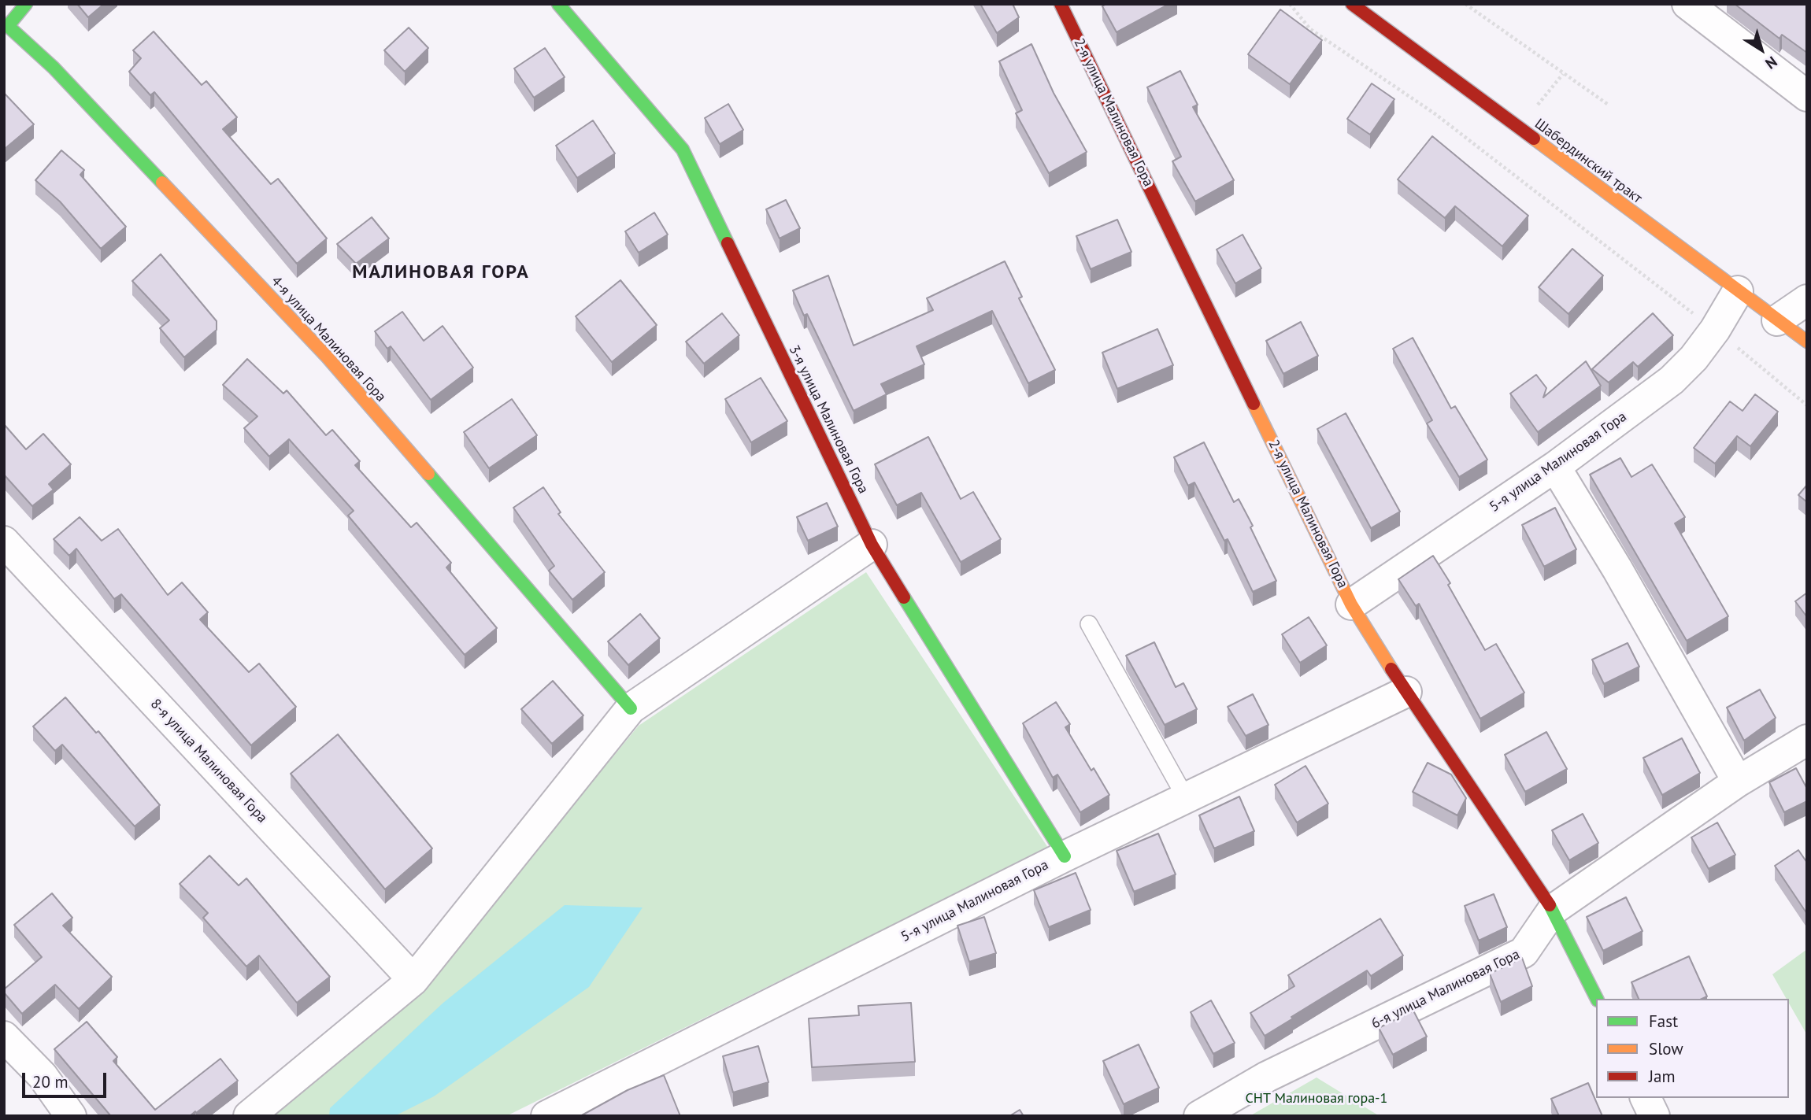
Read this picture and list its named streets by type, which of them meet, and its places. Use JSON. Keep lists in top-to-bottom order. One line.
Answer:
{"streets":{"street":["2-я улица Малиновая Гора","Шабердинский тракт","4-я улица Малиновая Гора","3-я улица Малиновая Гора","5-я улица Малиновая Гора","8-я улица Малиновая Гора","6-я улица Малиновая Гора"]},"crossings":[["2-я улица Малиновая Гора","5-я улица Малиновая Гора"],["2-я улица Малиновая Гора","6-я улица Малиновая Гора"],["Шабердинский тракт","5-я улица Малиновая Гора"],["3-я улица Малиновая Гора","5-я улица Малиновая Гора"]],"districts":["МАЛИНОВАЯ ГОРА"],"parks":["СНТ Малиновая гора-1"],"legend":["Fast","Slow","Jam"],"scale_bar":"20 m","north":"bottom right"}
